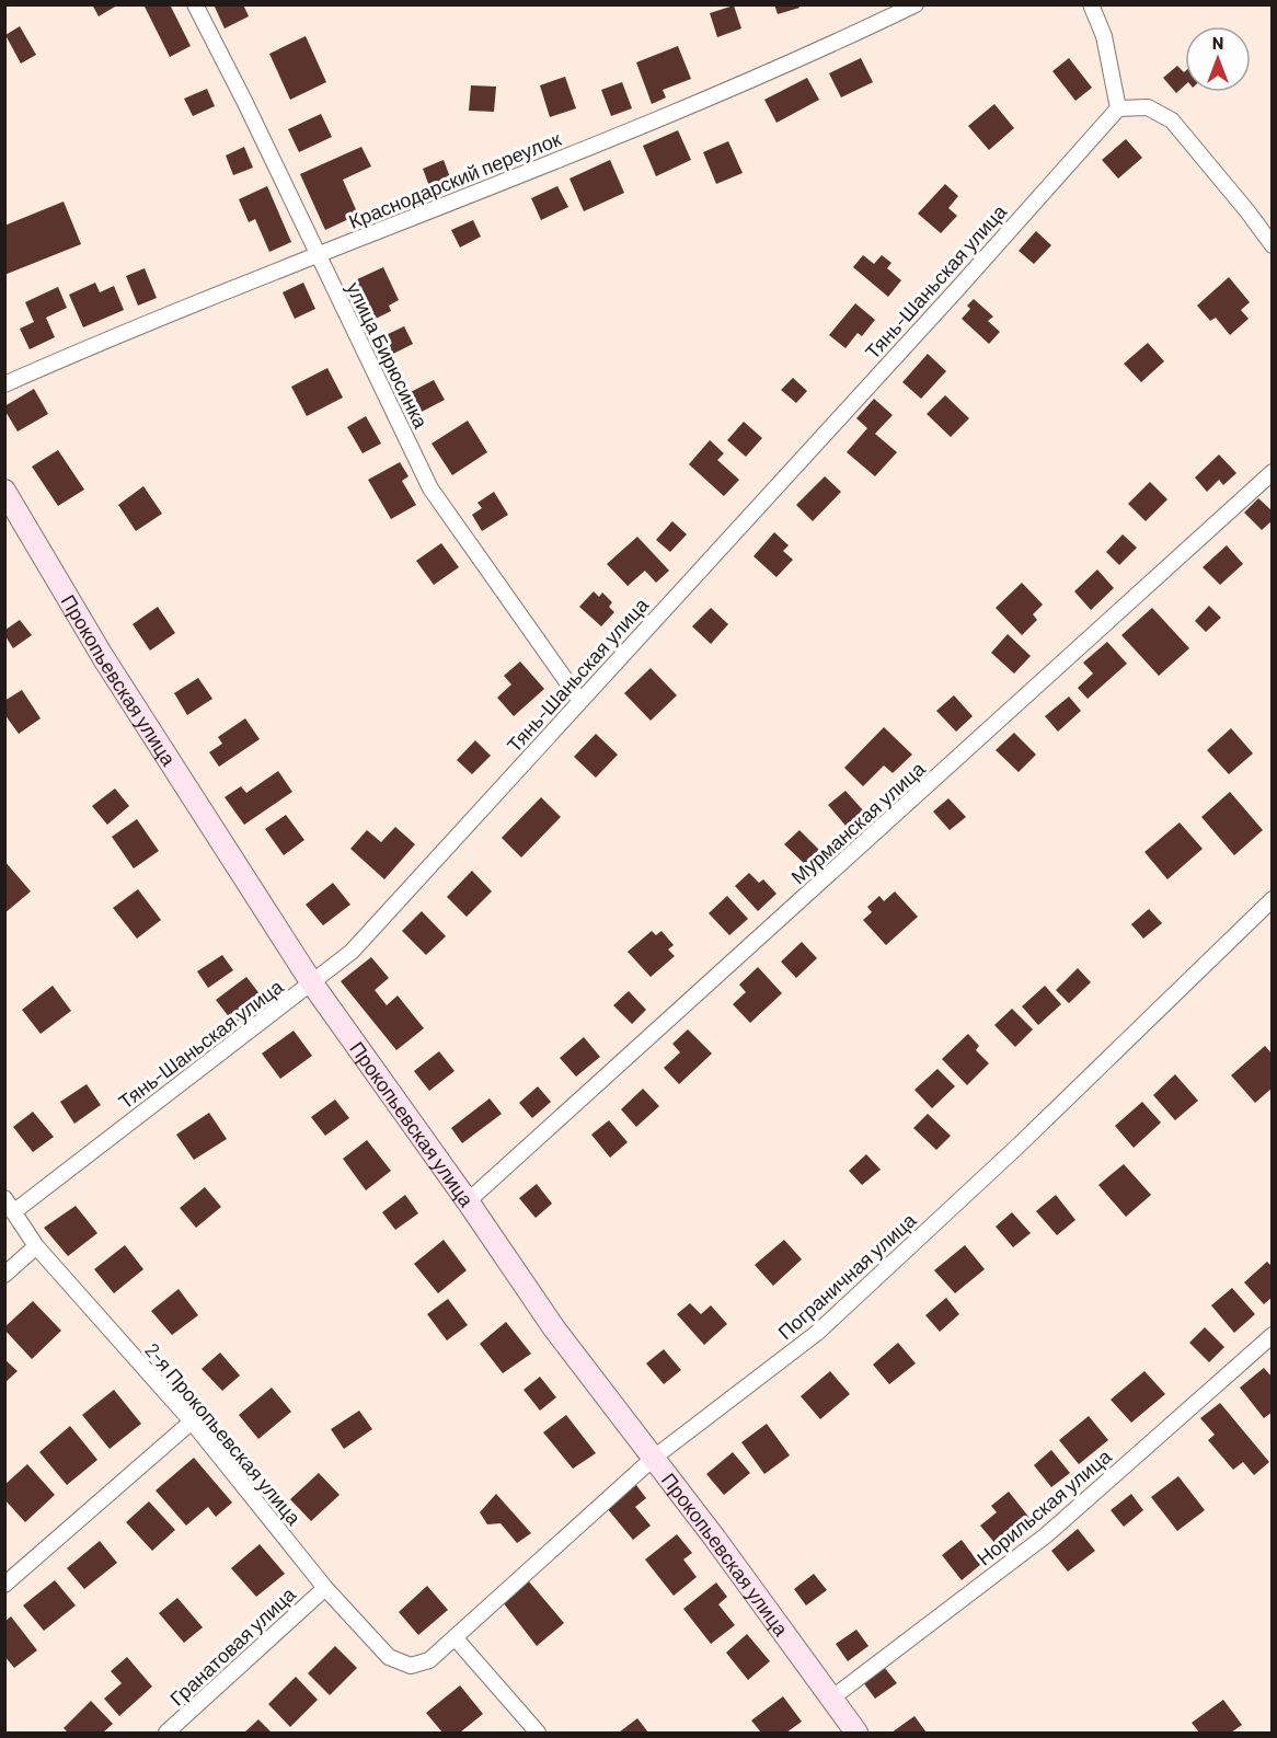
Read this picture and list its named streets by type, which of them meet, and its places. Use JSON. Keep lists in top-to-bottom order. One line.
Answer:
{"streets":{"main road":["Прокопьевская улица"],"street":["Краснодарский переулок","Тянь-Шаньская улица","улица Бирюсинка","Мурманская улица","Пограничная улица","2-я Прокопьевская улица","Норильская улица","Гранатовая улица"]},"crossings":[["Краснодарский переулок","улица Бирюсинка"],["Тянь-Шаньская улица","улица Бирюсинка"],["Тянь-Шаньская улица","Прокопьевская улица"],["Тянь-Шаньская улица","2-я Прокопьевская улица"],["Прокопьевская улица","Мурманская улица"],["Прокопьевская улица","Пограничная улица"],["Прокопьевская улица","Норильская улица"],["Пограничная улица","2-я Прокопьевская улица"],["2-я Прокопьевская улица","Гранатовая улица"]],"north":"top"}
